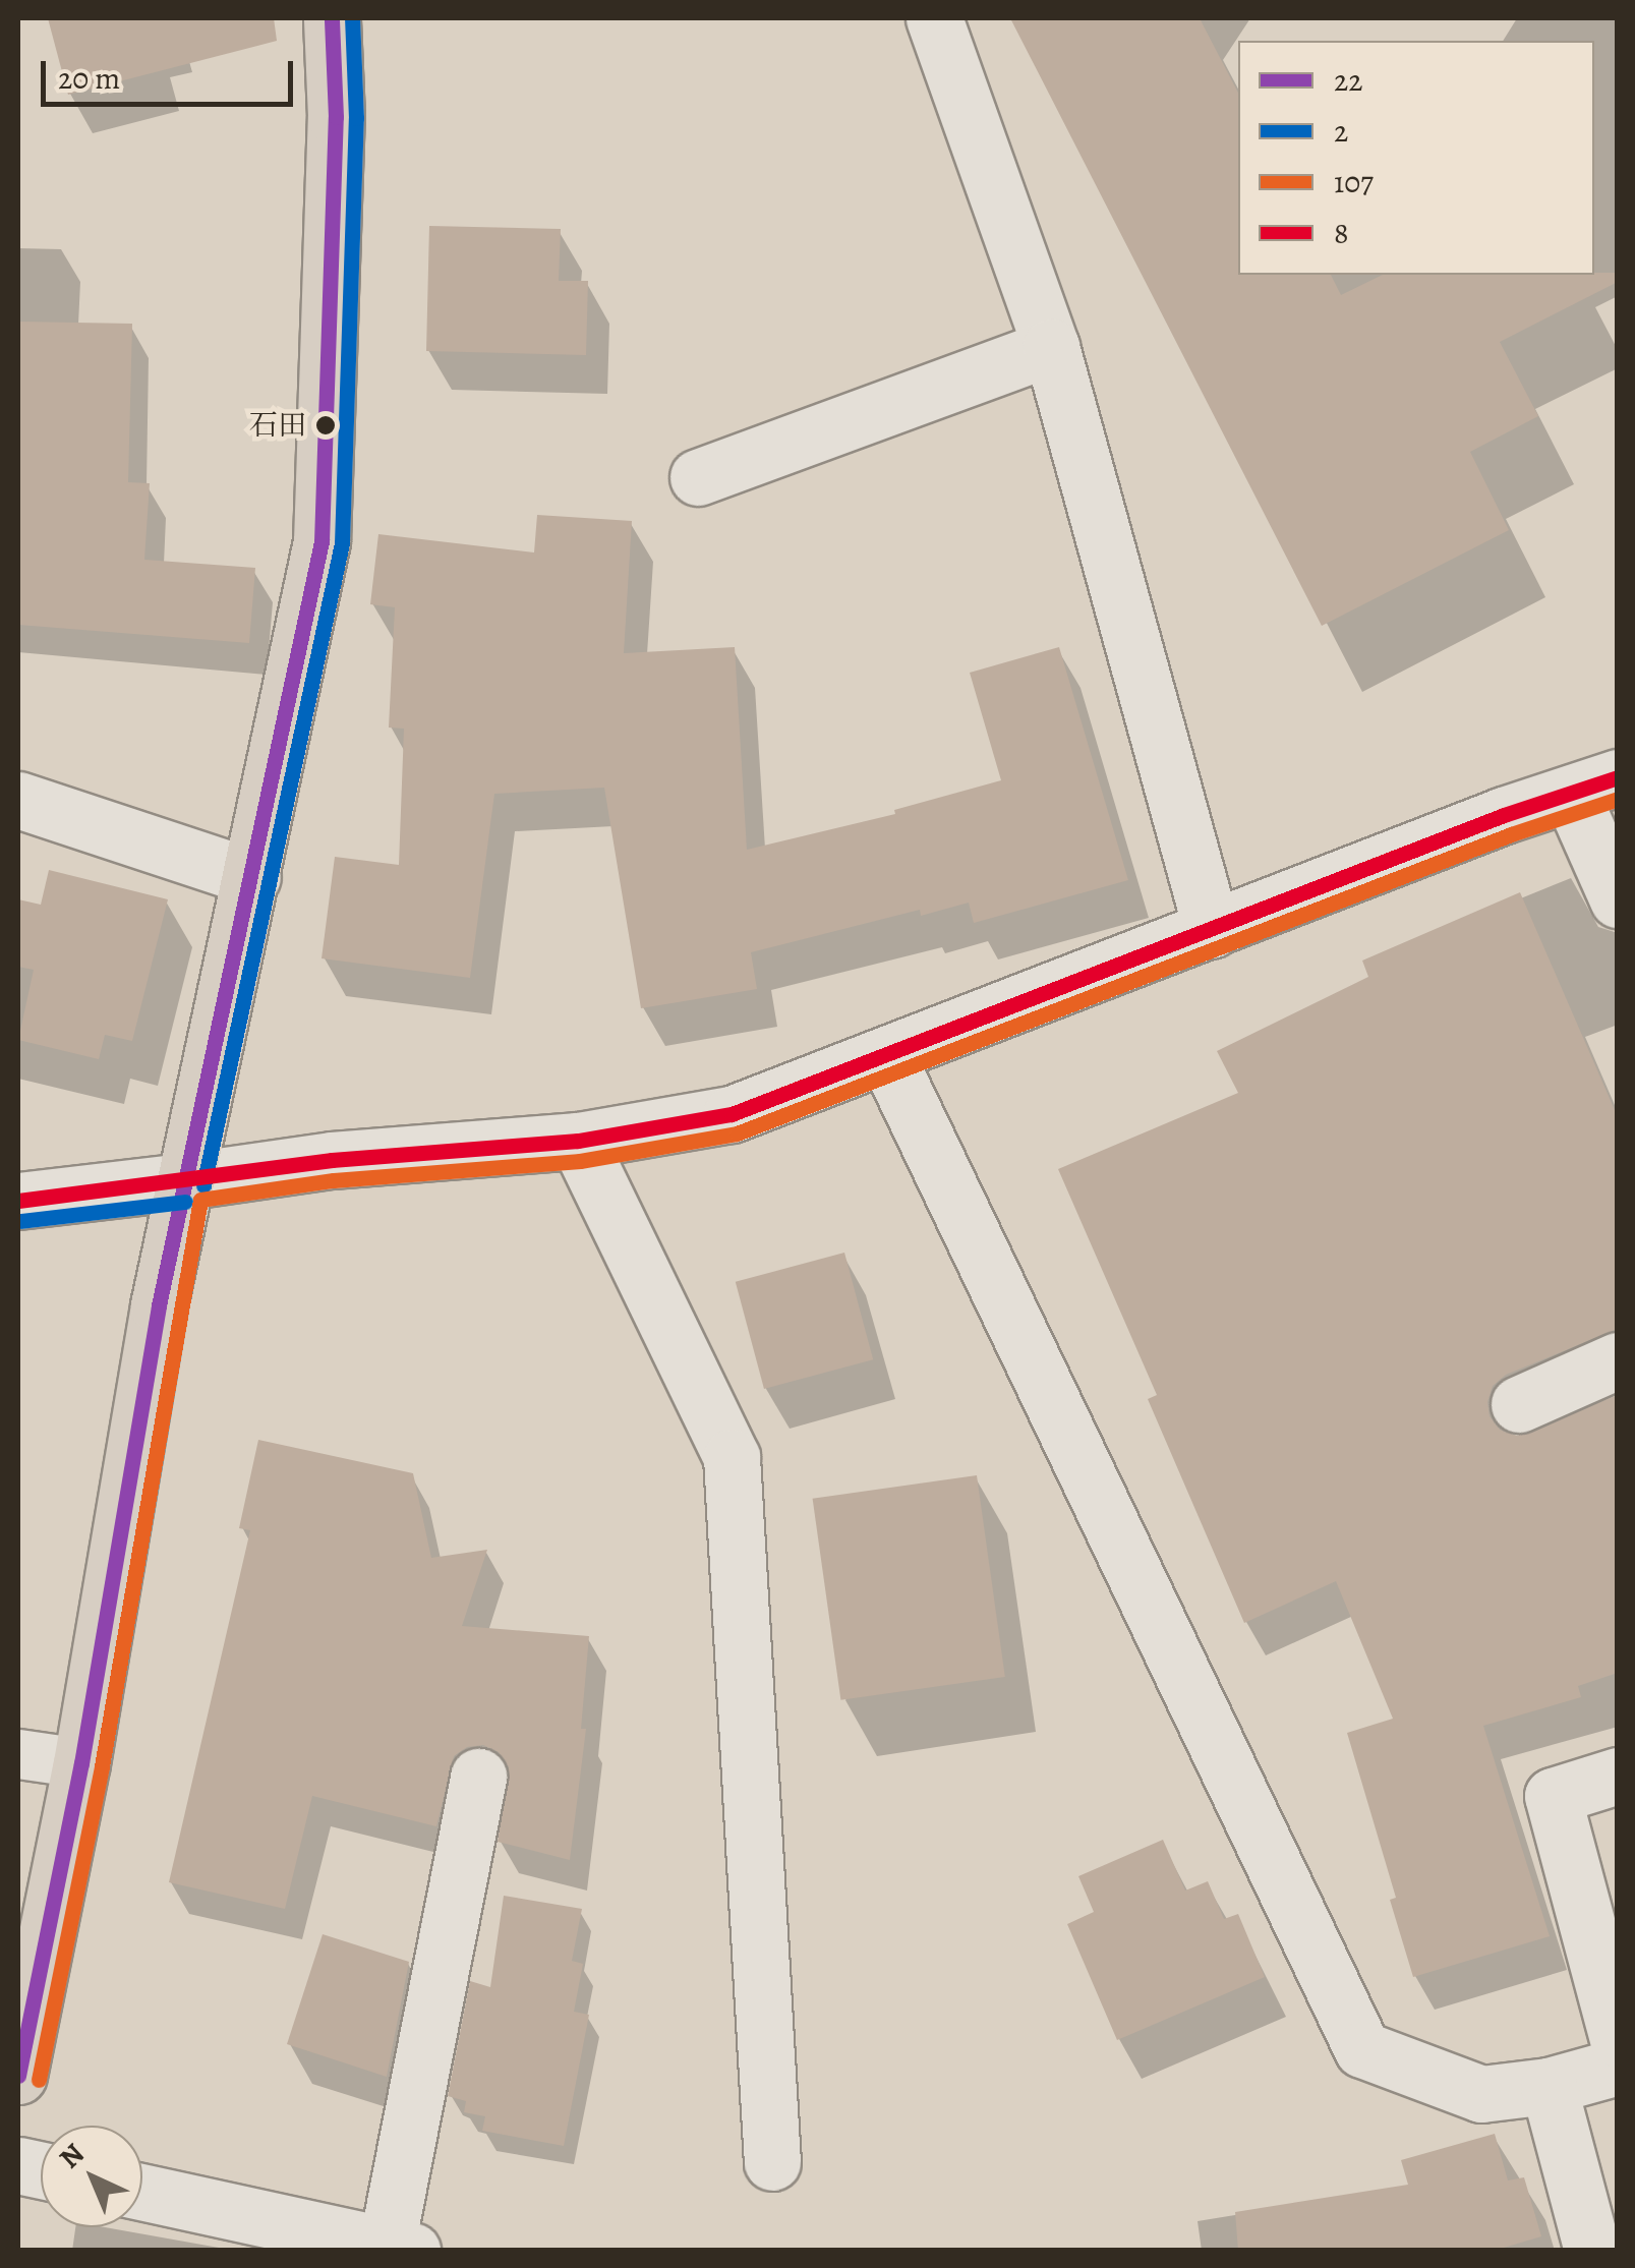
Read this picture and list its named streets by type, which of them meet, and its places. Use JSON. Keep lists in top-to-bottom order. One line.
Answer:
{"places":["石田"],"lines":["transit line 22","transit line 2","transit line 8","transit line 107"],"legend":["22","2","107","8"],"scale_bar":"20 m","north":"top left"}
